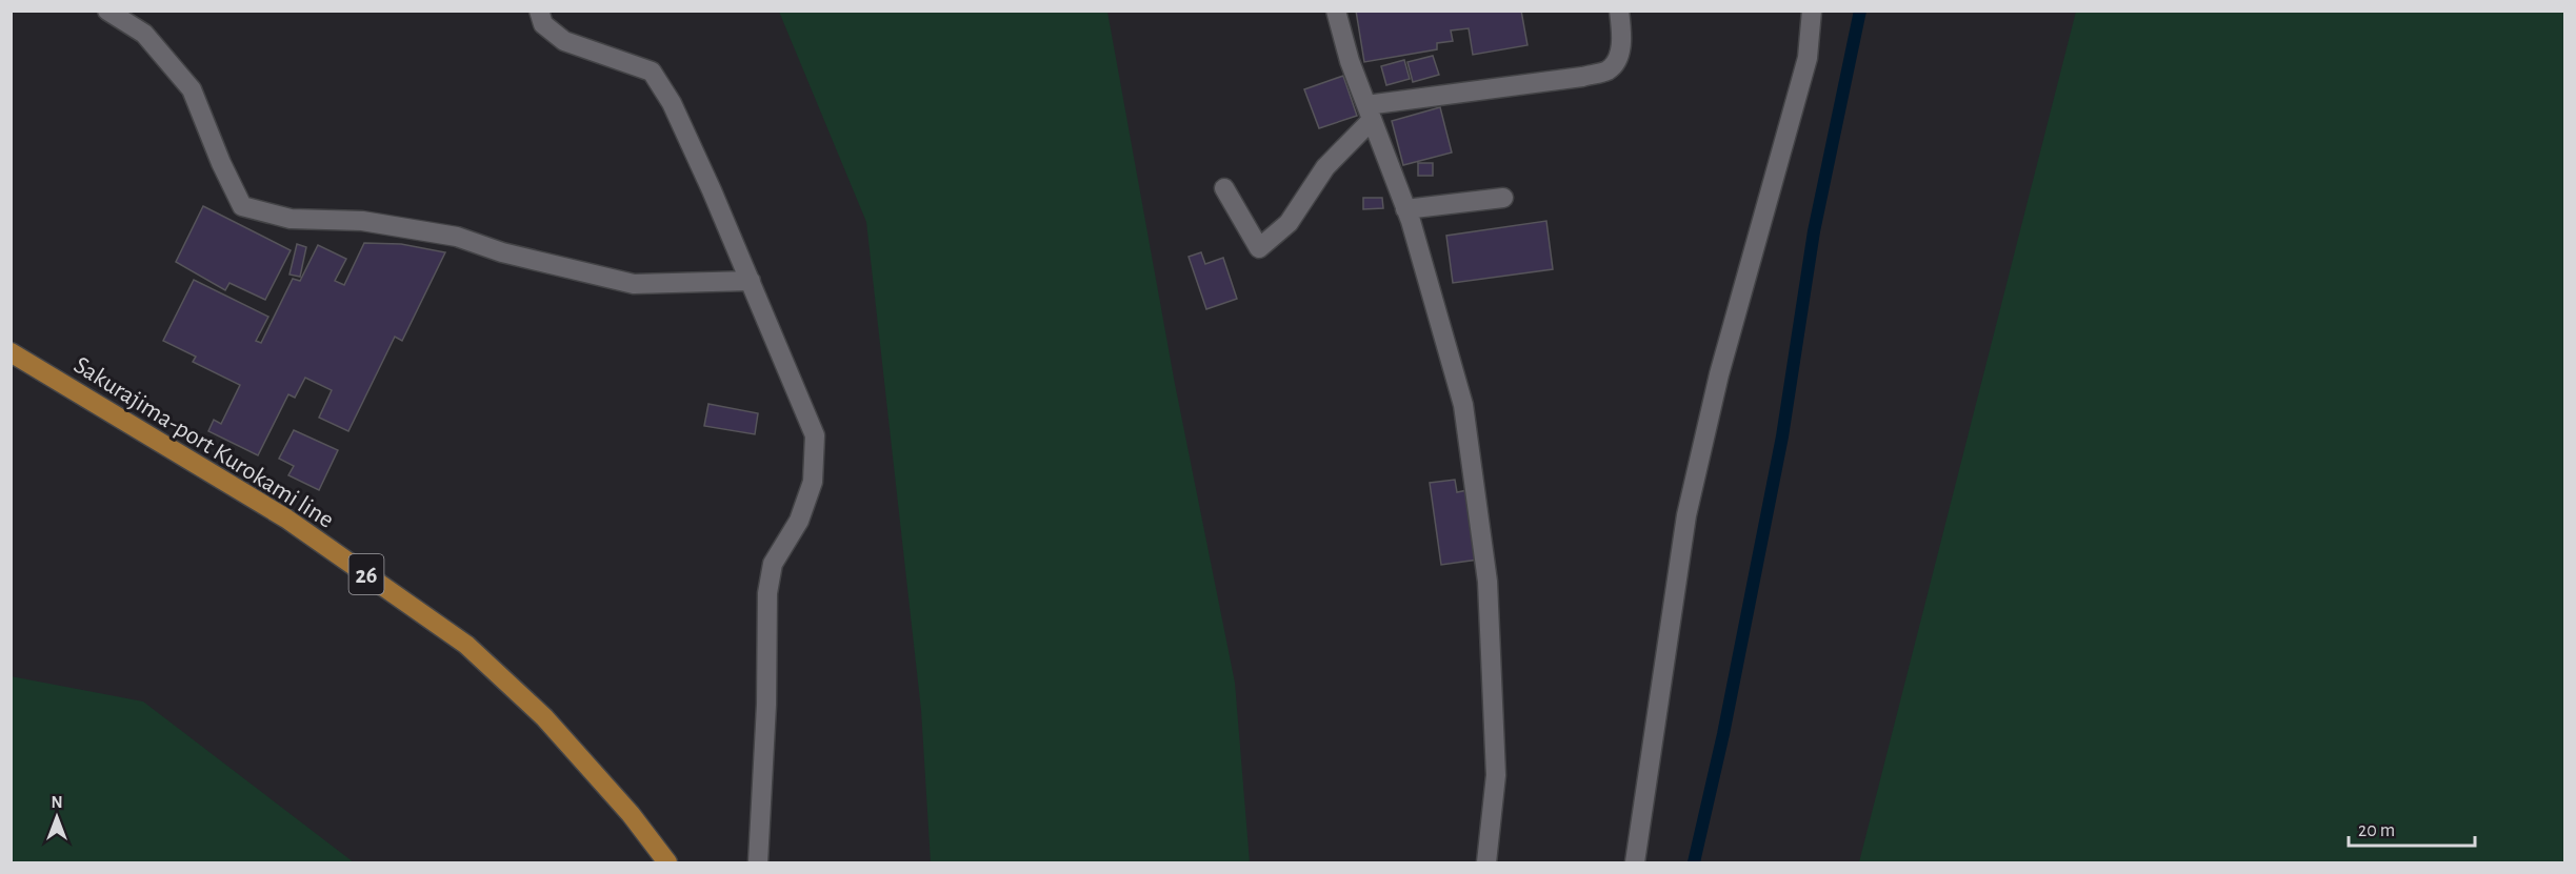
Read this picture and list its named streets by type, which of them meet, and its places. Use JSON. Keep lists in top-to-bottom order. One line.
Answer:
{"streets":{"main road":["Sakurajima-port Kurokami line","26"]},"scale_bar":"20 m","north":"top"}
